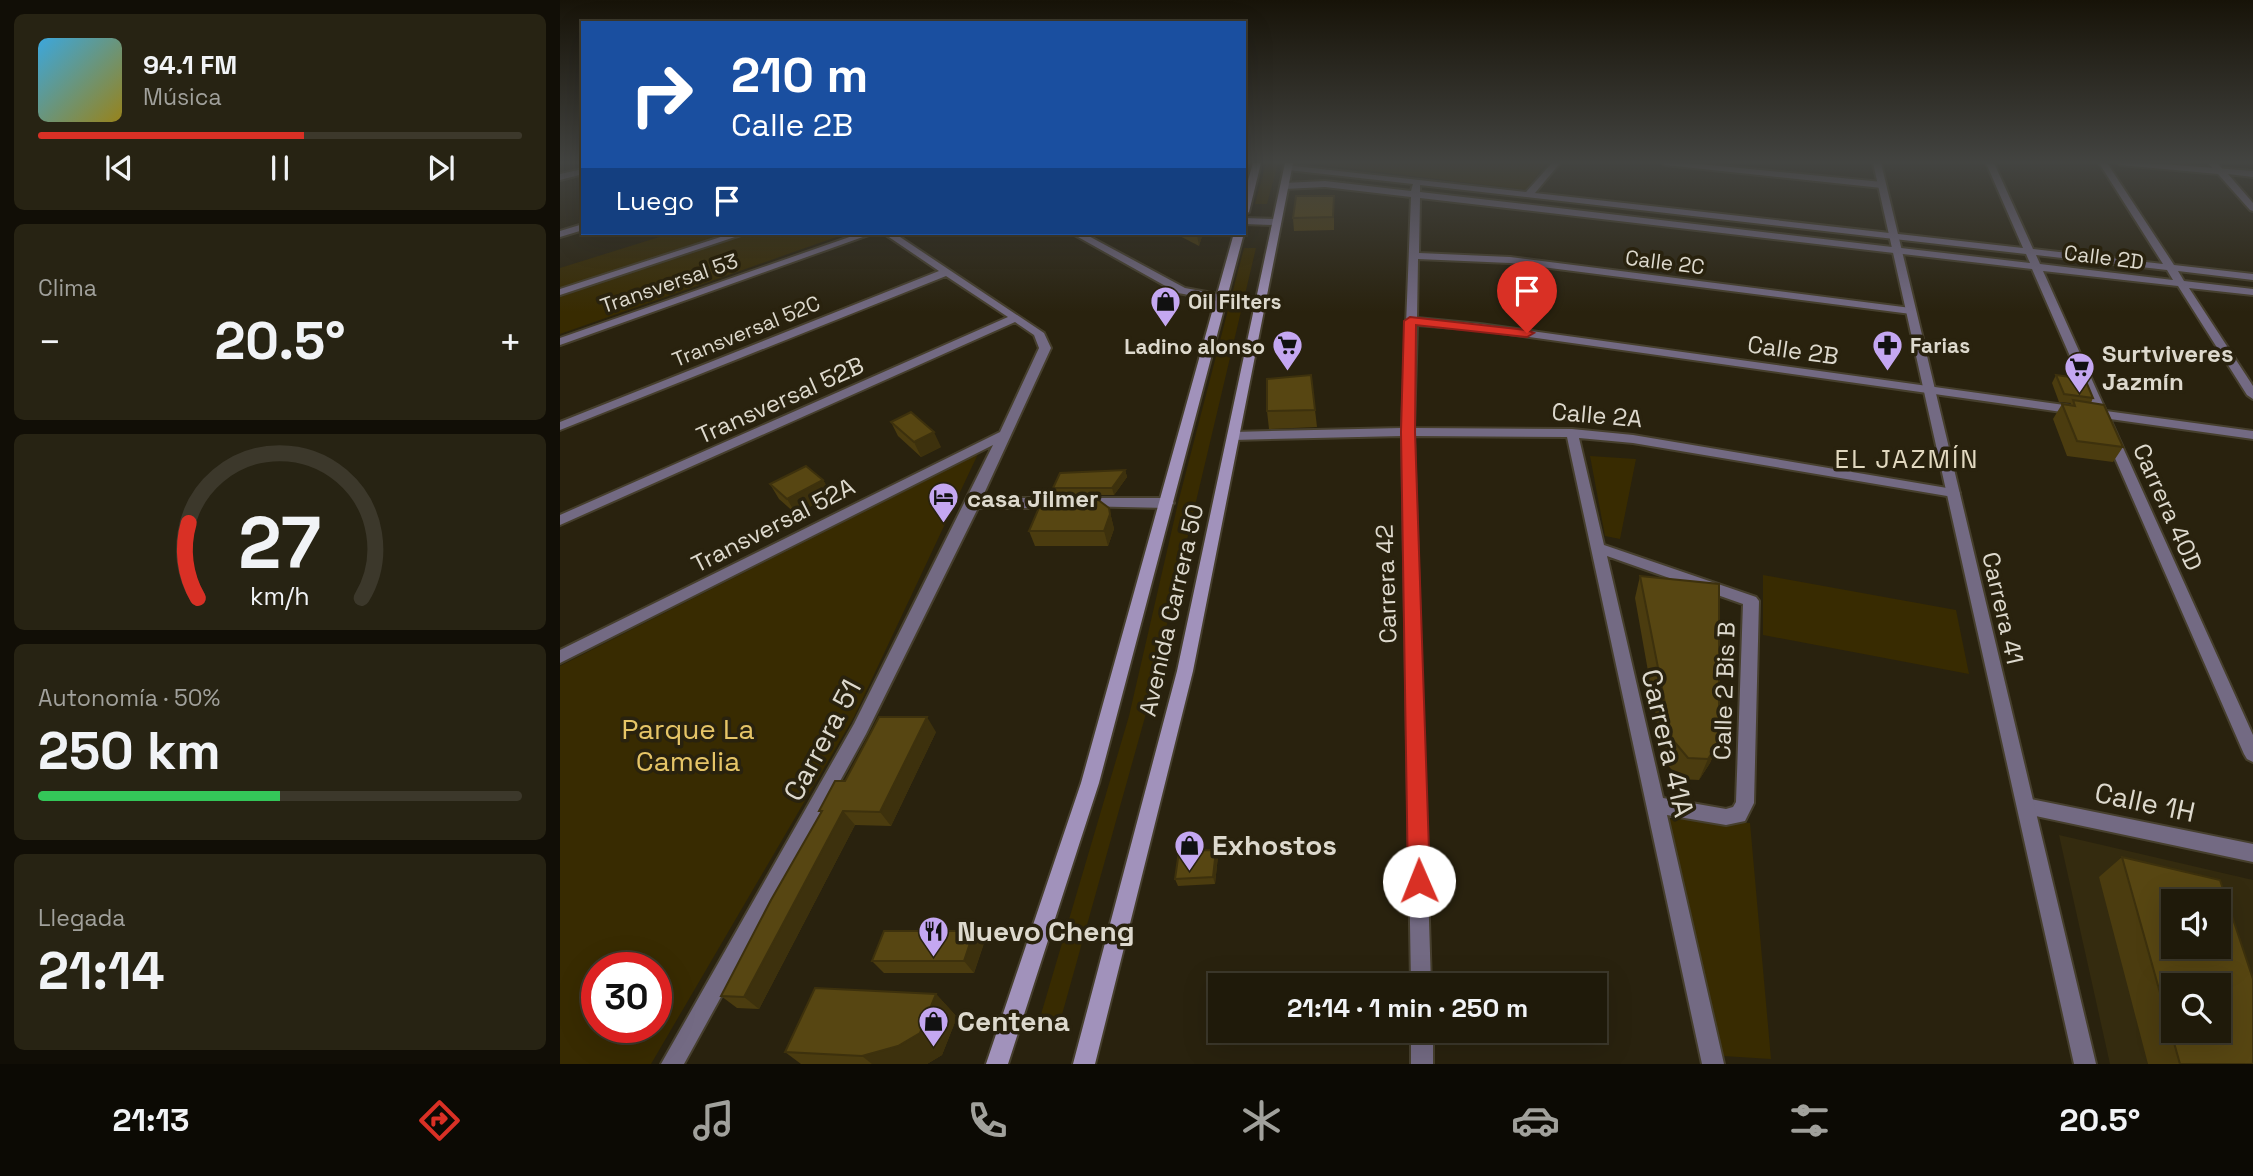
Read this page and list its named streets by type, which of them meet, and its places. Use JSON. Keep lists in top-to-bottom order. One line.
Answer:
{"streets":{"main road":["Avenida Carrera 50"],"street":["Calle 2D","Calle 2C","Transversal 53","Transversal 52C","Calle 2B","Transversal 52B","Calle 2A","Carrera 40D","Transversal 52A","Carrera 42","Carrera 41","Calle 2 Bis B","Carrera 51","Carrera 41A","Calle 1H"]},"crossings":[["Calle 2D","Carrera 40D"],["Calle 2D","Carrera 41"],["Calle 2C","Carrera 42"],["Calle 2C","Carrera 41"],["Transversal 52C","Carrera 51"],["Calle 2B","Carrera 40D"],["Calle 2B","Carrera 42"],["Calle 2B","Carrera 41"],["Transversal 52B","Carrera 51"],["Calle 2A","Carrera 42"],["Calle 2A","Carrera 41"],["Calle 2A","Avenida Carrera 50"],["Calle 2A","Carrera 41A"],["Transversal 52A","Carrera 51"],["Carrera 41","Calle 1H"],["Calle 2 Bis B","Carrera 41A"]],"districts":["EL JAZMÍN"],"parks":["Parque La Camelia"],"places":{"shop":["Oil Filters","Exhostos","Centena"],"pharmacy":["Farias"],"supermarket":["Ladino alonso","Surtviveres Jazmín"],"hotel":["casa Jilmer"],"restaurant":["Nuevo Cheng"]},"page":{"turn":["210 m","Calle 2B"],"song":["94.1 FM","Música"],"then":"Luego","tile":["Clima",["Autonomía · 50%","250 km"],["Llegada","21:14"]],"heat":["−","20.5°","+"],"limit":"30","trip":"21:14 · 1 min · 250 m","tabs":["21:13","20.5°"],"gauge":["27","km/h"]}}
